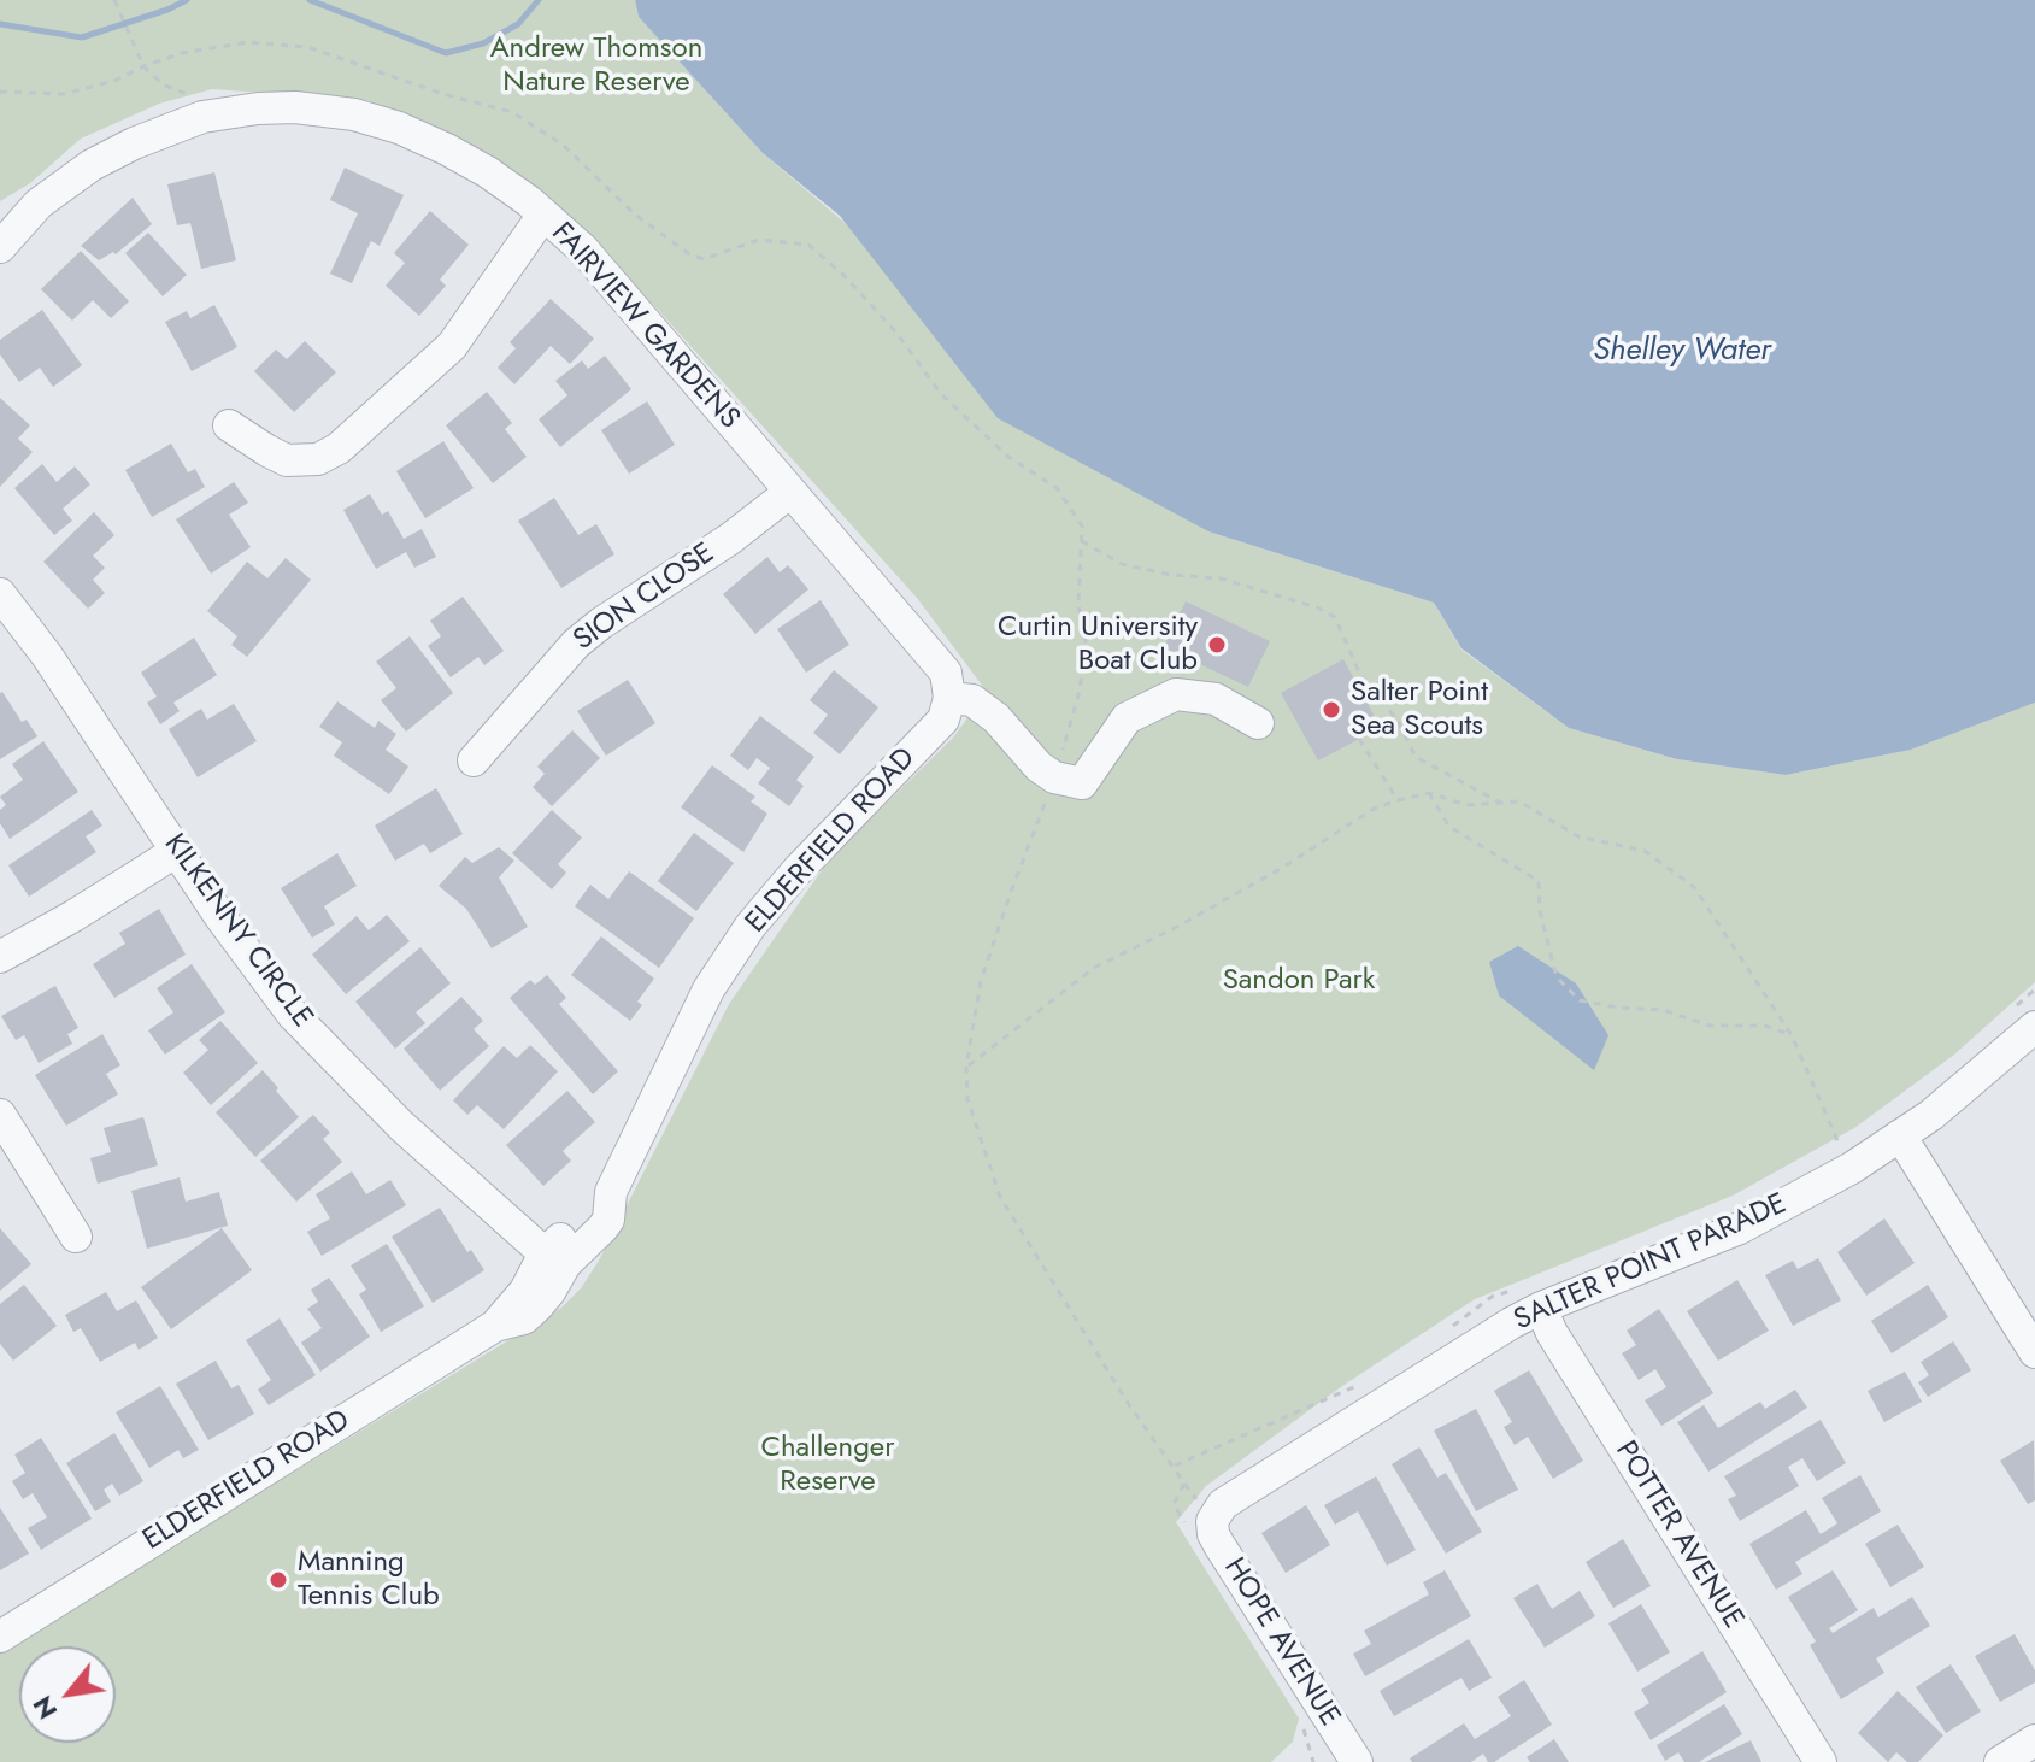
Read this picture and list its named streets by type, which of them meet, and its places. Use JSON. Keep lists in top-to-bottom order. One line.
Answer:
{"streets":{"street":["FAIRVIEW GARDENS","SION CLOSE","ELDERFIELD ROAD","KILKENNY CIRCLE","SALTER POINT PARADE","POTTER AVENUE","HOPE AVENUE"]},"crossings":[["FAIRVIEW GARDENS","SION CLOSE"],["FAIRVIEW GARDENS","ELDERFIELD ROAD"],["ELDERFIELD ROAD","KILKENNY CIRCLE"],["SALTER POINT PARADE","POTTER AVENUE"],["SALTER POINT PARADE","HOPE AVENUE"]],"water":["Shelley Water"],"parks":["Andrew Thomson Nature Reserve","Sandon Park","Challenger Reserve"],"places":["Curtin University Boat Club","Salter Point Sea Scouts","Manning Tennis Club"],"north":"bottom left"}
